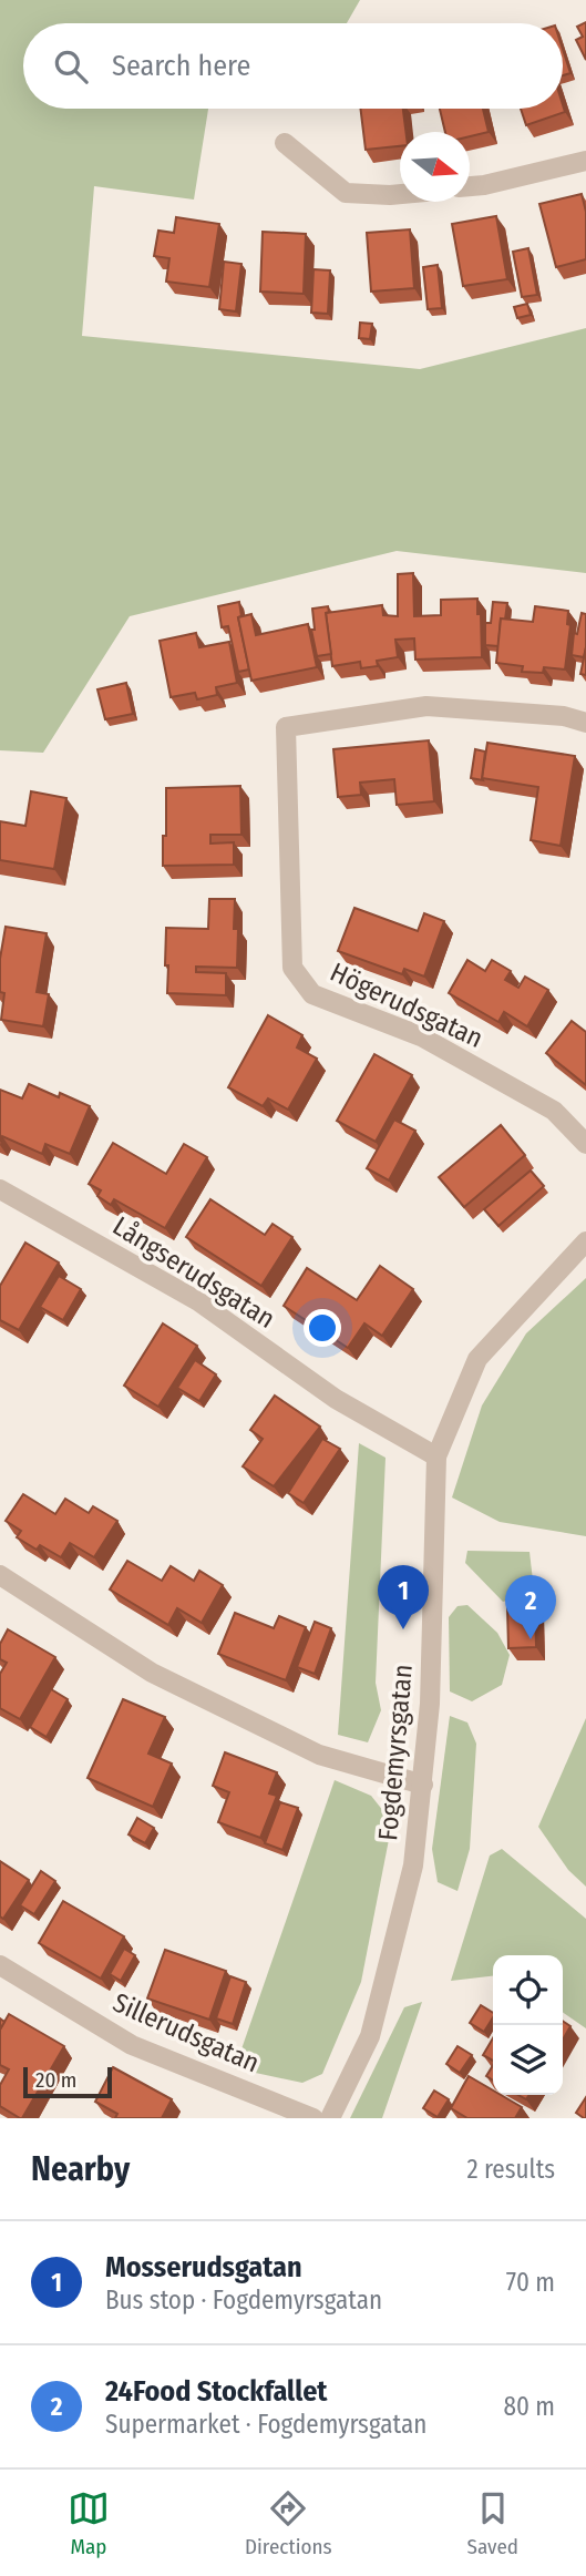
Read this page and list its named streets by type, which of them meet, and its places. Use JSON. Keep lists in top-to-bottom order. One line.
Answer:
{"streets":{"street":["Högerudsgatan","Långserudsgatan","Fogdemyrsgatan","Sillerudsgatan"]},"crossings":[["Långserudsgatan","Fogdemyrsgatan"]],"scale_bar":"20 m","north":"right","page":{"search":"Search here","pins":["1","2"],"scale":"20 m","heading":["Nearby","2 results"],"list":[{"mark":"1","name":"Mosserudsgatan","note":"Bus stop · Fogdemyrsgatan","value":"70 m"},{"mark":"2","name":"24Food Stockfallet","note":"Supermarket · Fogdemyrsgatan","value":"80 m"}],"nav":["Map","Directions","Saved"]}}
